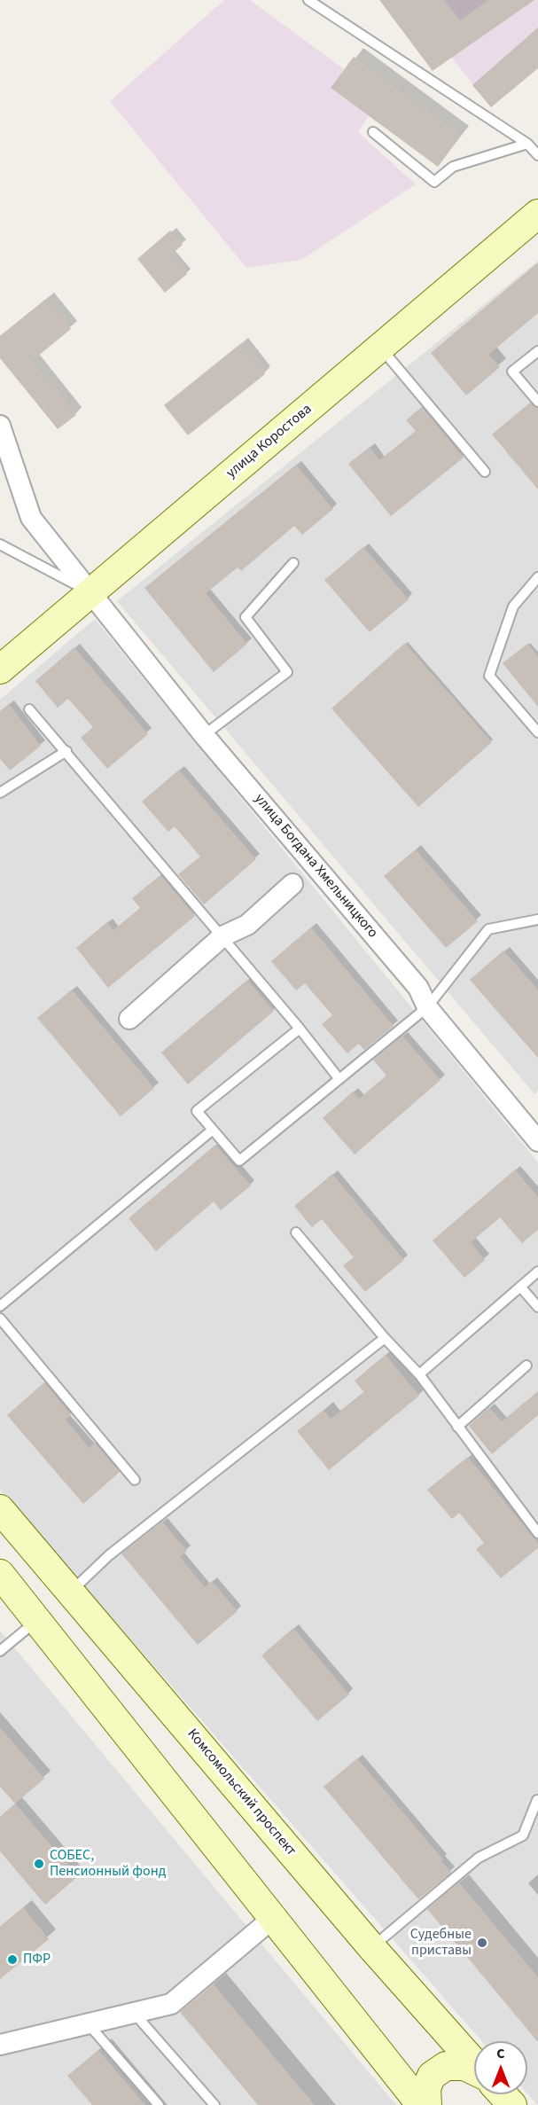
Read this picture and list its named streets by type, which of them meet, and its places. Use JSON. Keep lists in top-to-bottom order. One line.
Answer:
{"streets":{"main road":["улица Коростова","Комсомольский проспект"],"street":["улица Богдана Хмельницкого"]},"crossings":[["улица Коростова","улица Богдана Хмельницкого"]],"places":["СОБЕС, Пенсионный фонд","Судебные приставы","ПФР"],"north":"top"}
